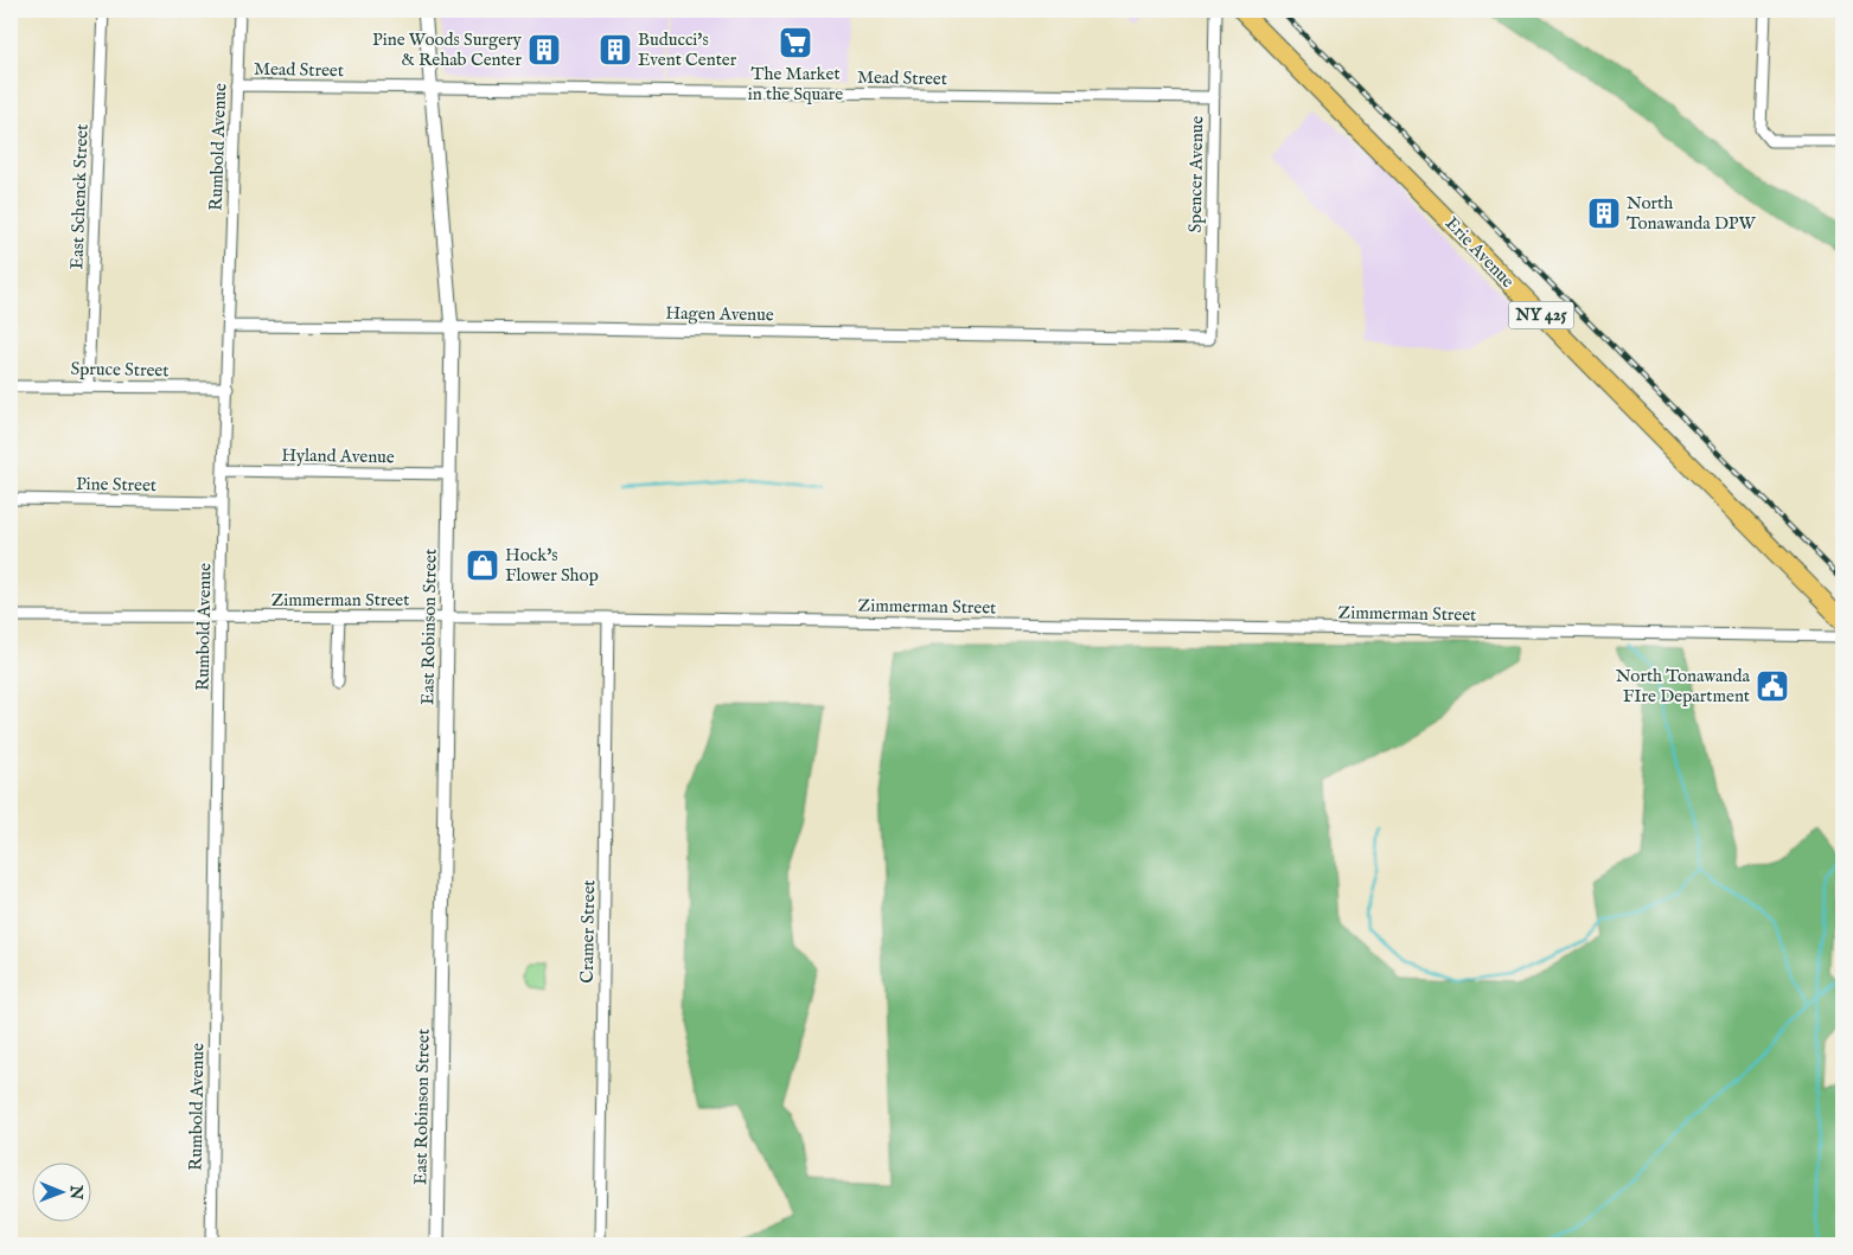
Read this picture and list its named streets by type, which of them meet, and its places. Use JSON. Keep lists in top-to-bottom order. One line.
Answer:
{"streets":{"main road":["Erie Avenue","NY 425"],"street":["Mead Street","Rumbold Avenue","Spencer Avenue","East Schenck Street","Hagen Avenue","Spruce Street","Hyland Avenue","Pine Street","Zimmerman Street","East Robinson Street","Cramer Street"]},"crossings":[["Mead Street","Rumbold Avenue"],["Mead Street","Spencer Avenue"],["Mead Street","East Robinson Street"],["Rumbold Avenue","Hagen Avenue"],["Rumbold Avenue","Spruce Street"],["Rumbold Avenue","Hyland Avenue"],["Rumbold Avenue","Pine Street"],["Rumbold Avenue","Zimmerman Street"],["Spencer Avenue","Hagen Avenue"],["East Schenck Street","Spruce Street"],["Hagen Avenue","East Robinson Street"],["Hyland Avenue","East Robinson Street"],["Zimmerman Street","East Robinson Street"],["Zimmerman Street","Cramer Street"]],"places":{"supermarket":["The Market in the Square"],"building":["Pine Woods Surgery & Rehab Center","Buducci's Event Center","North Tonawanda DPW"],"shop":["Hock's Flower Shop"],"public building":["North Tonawanda FIre Department"]},"north":"right"}
